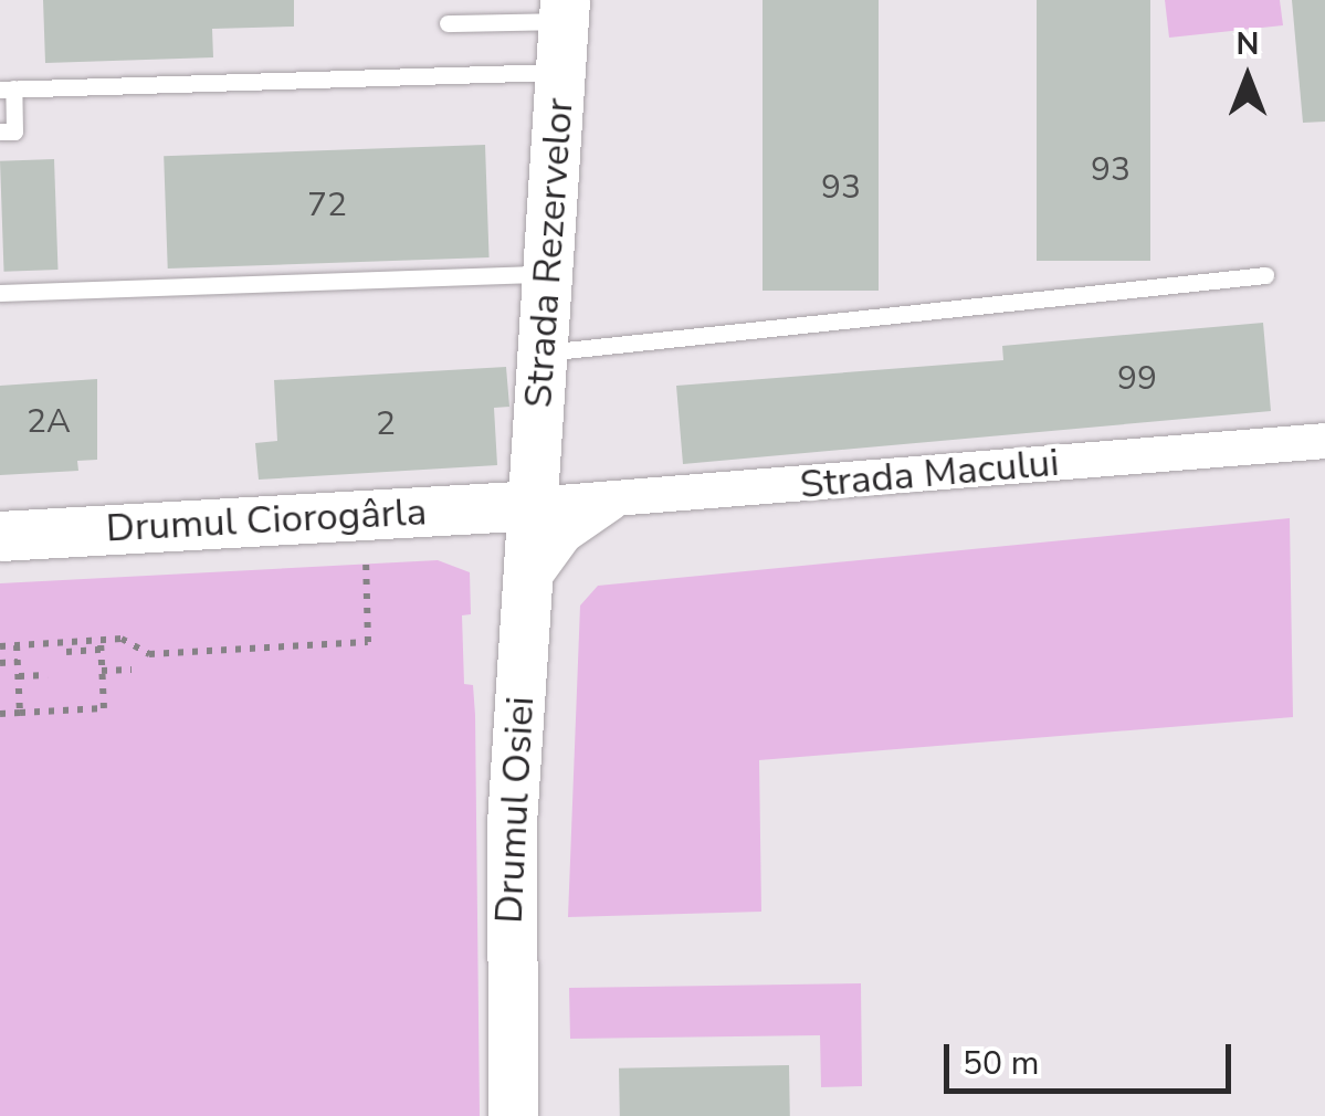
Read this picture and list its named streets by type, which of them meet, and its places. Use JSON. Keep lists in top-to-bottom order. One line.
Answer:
{"streets":{"street":["Strada Rezervelor","Strada Macului","Drumul Ciorogârla","Drumul Osiei"]},"crossings":[["Strada Rezervelor","Strada Macului"],["Strada Rezervelor","Drumul Ciorogârla"],["Strada Rezervelor","Drumul Osiei"],["Strada Macului","Drumul Ciorogârla"],["Strada Macului","Drumul Osiei"],["Drumul Ciorogârla","Drumul Osiei"]],"house_numbers":["93","93","72","99","2A","2"],"scale_bar":"50 m","north":"top"}
